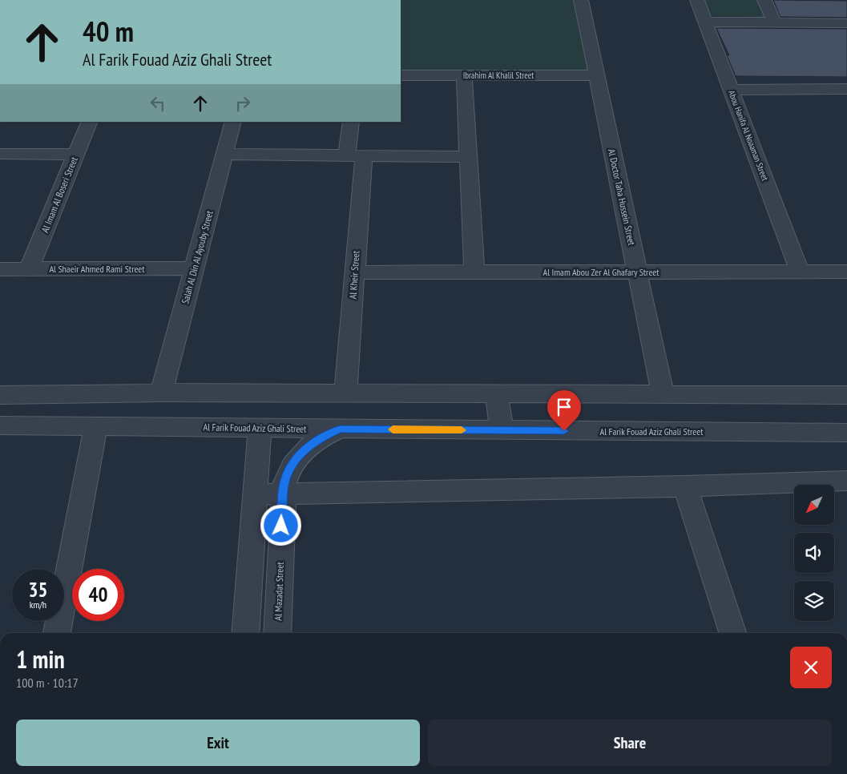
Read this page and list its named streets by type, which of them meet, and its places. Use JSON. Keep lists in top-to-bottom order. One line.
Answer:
{"streets":{"street":["Ibrahim Al Khalil Street","Abou Hanifa Al Noaaman Street","Al Imam Al Boseri Street","Al Doctor Taha Hussein Street","Salah Al Din Al Ayouby Street","Al Shaeir Ahmed Rami Street","Al Imam Abou Zer Al Ghafary Street","Al Kheir Street","Al Farik Fouad Aziz Ghali Street","Al Mazadat Street"]},"crossings":[["Ibrahim Al Khalil Street","Al Doctor Taha Hussein Street"],["Abou Hanifa Al Noaaman Street","Al Imam Abou Zer Al Ghafary Street"],["Al Imam Al Boseri Street","Al Shaeir Ahmed Rami Street"],["Al Doctor Taha Hussein Street","Al Imam Abou Zer Al Ghafary Street"],["Salah Al Din Al Ayouby Street","Al Shaeir Ahmed Rami Street"],["Al Imam Abou Zer Al Ghafary Street","Al Kheir Street"],["Al Farik Fouad Aziz Ghali Street","Al Mazadat Street"]],"north":"bottom left","page":{"turn":["40 m","Al Farik Fouad Aziz Ghali Street"],"speed":"35 km/h","limit":"40","heading":["1 min","100 m · 10:17"],"buttons":["Exit","Share"]}}
